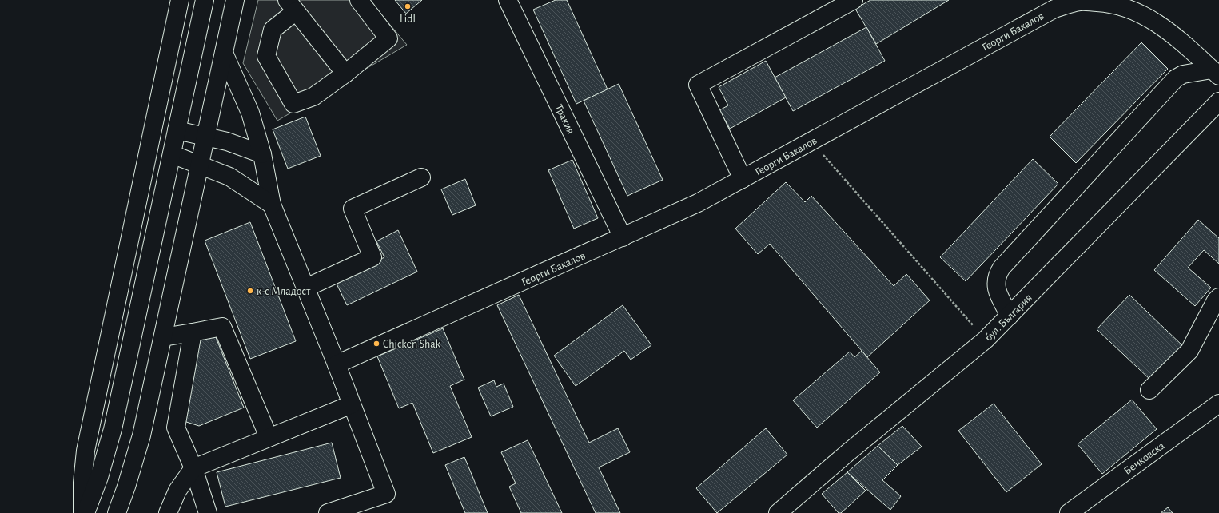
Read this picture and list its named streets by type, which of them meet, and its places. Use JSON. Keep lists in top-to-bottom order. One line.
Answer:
{"streets":{"street":["Георги Бакалов","Тракия","бул. България","Бенковска"]},"crossings":[["Георги Бакалов","Тракия"]],"places":["Lidl","к-с Младост","Chicken Shak"]}
